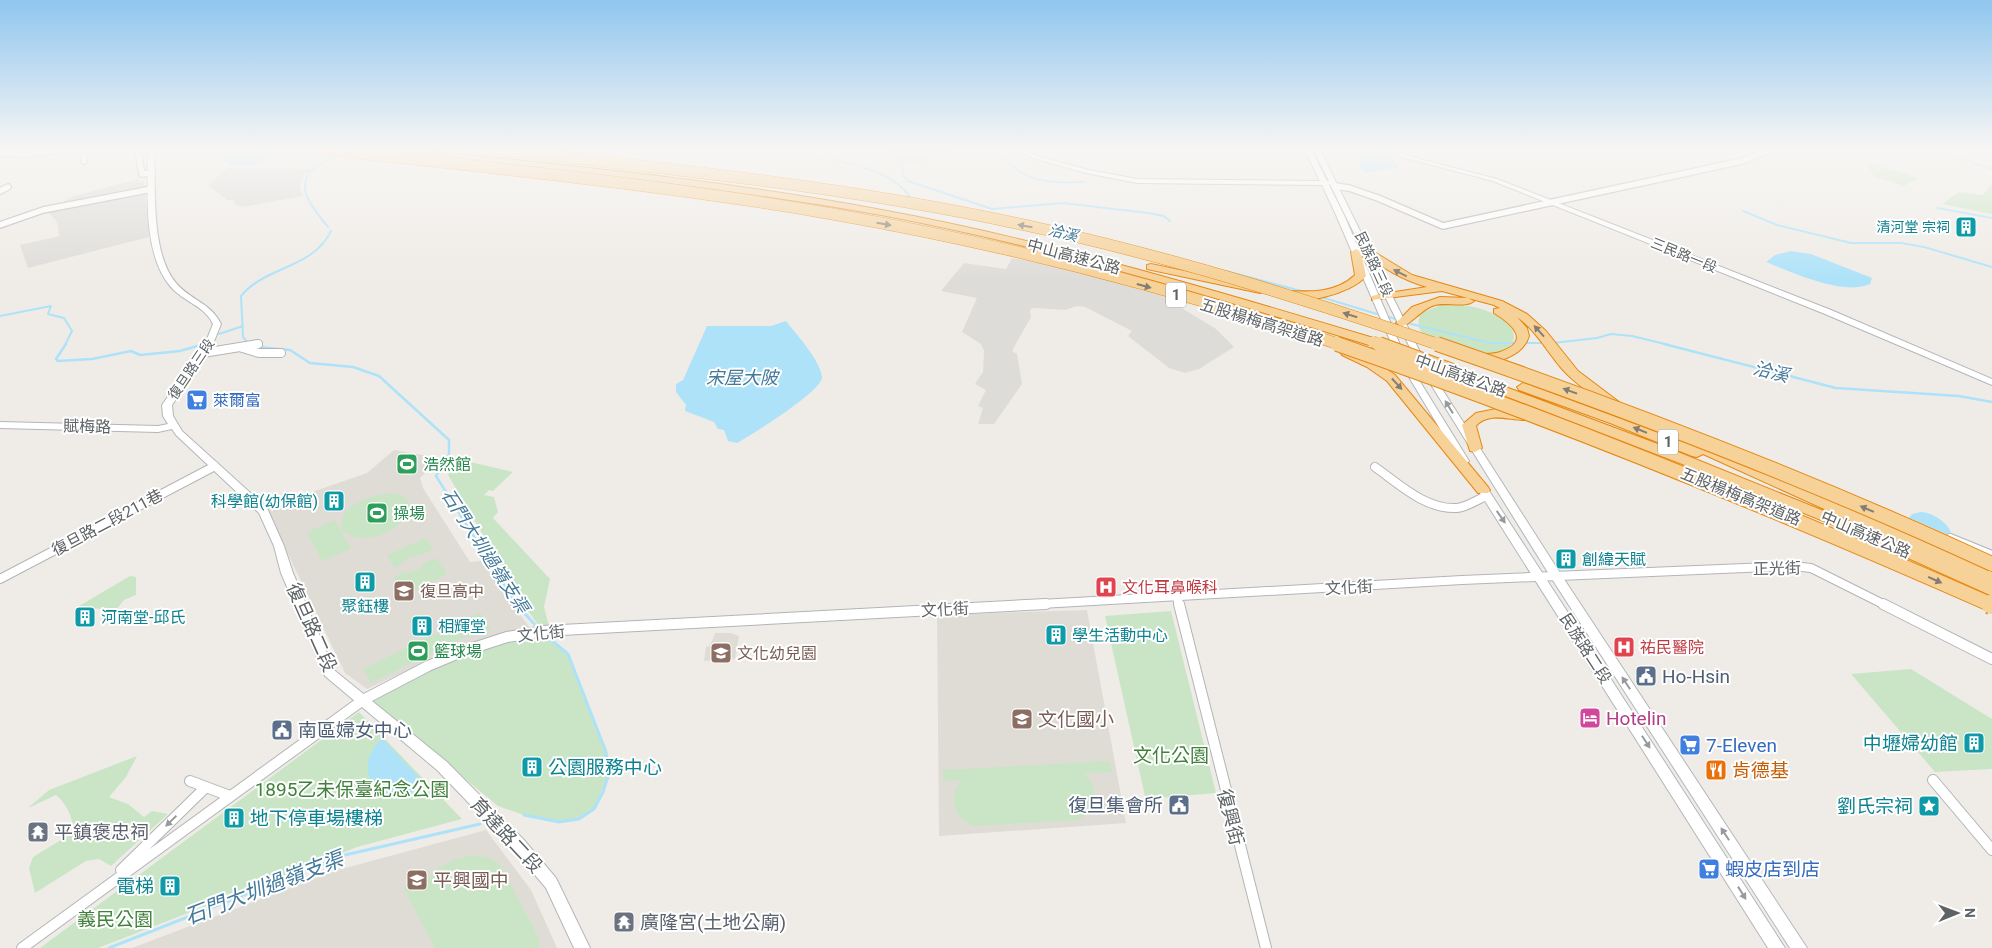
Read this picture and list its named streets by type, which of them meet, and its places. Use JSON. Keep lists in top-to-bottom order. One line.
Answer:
{"streets":{"highway":["中山高速公路","1","五股楊梅高架道路"],"street":["三民路一段","民族路三段","復旦路三段","賦梅路","復旦路二段211巷","正光街","文化街","復旦路二段","民族路二段","復興街","育達路二段"]},"crossings":[["民族路三段","民族路二段"],["復旦路三段","復旦路二段"],["賦梅路","復旦路二段"],["復旦路二段211巷","復旦路二段"],["正光街","文化街"],["正光街","民族路二段"],["文化街","復旦路二段"],["文化街","民族路二段"],["文化街","復興街"],["文化街","育達路二段"],["復旦路二段","育達路二段"]],"water":["洽溪","宋屋大陂","石門大圳過嶺支渠"],"parks":["文化公園","1895乙未保臺紀念公園","義民公園"],"places":{"building":["清河堂 宗祠","科學館(幼保館)","創緯天賦","聚鈺樓","河南堂-邱氏","相輝堂","學生活動中心","中壢婦幼館","公園服務中心","地下停車場樓梯","電梯"],"supermarket":["萊爾富","7-Eleven","蝦皮店到店"],"sports":["浩然館","操場","籃球場"],"hospital":["文化耳鼻喉科","祐民醫院"],"school or university":["復旦高中","文化幼兒園","文化國小","平興國中"],"public building":["Ho-Hsin","南區婦女中心","復旦集會所"],"hotel":["Hotelin"],"restaurant":["肯德基"],"place":["劉氏宗祠"],"temple":["平鎮褒忠祠","廣隆宮(土地公廟)"]},"north":"right"}
